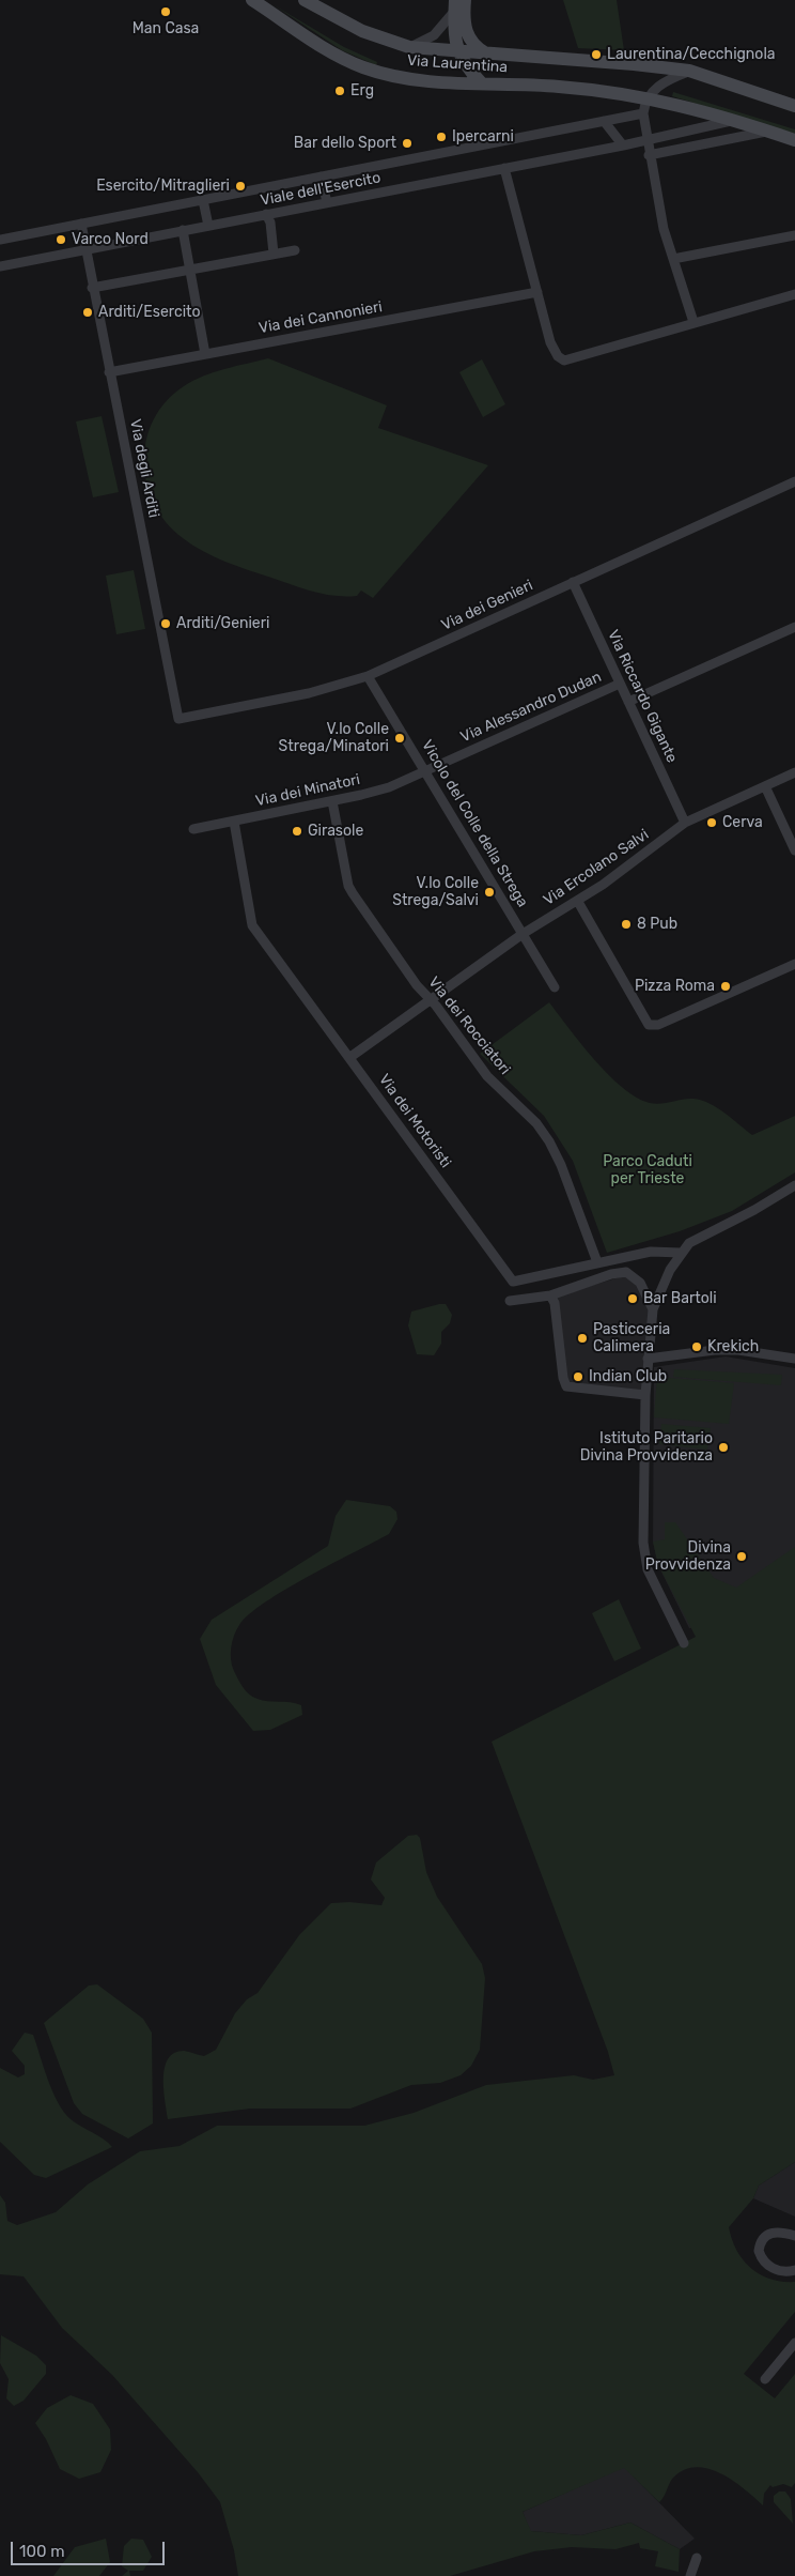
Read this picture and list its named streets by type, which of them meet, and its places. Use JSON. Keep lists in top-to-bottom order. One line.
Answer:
{"streets":{"main road":["Via Laurentina"],"street":["Viale dell'Esercito","Via dei Cannonieri","Via degli Arditi","Via dei Genieri","Via Riccardo Gigante","Via Alessandro Dudan","Via dei Minatori","Vicolo del Colle della Strega","Via Ercolano Salvi","Via dei Rocciatori","Via dei Motoristi"]},"crossings":[["Via Laurentina","Viale dell'Esercito"],["Viale dell'Esercito","Via degli Arditi"],["Via dei Cannonieri","Via degli Arditi"],["Via degli Arditi","Via dei Genieri"],["Via dei Genieri","Via Riccardo Gigante"],["Via dei Genieri","Vicolo del Colle della Strega"],["Via Riccardo Gigante","Via Alessandro Dudan"],["Via Riccardo Gigante","Via Ercolano Salvi"],["Via Alessandro Dudan","Via dei Minatori"],["Via Alessandro Dudan","Vicolo del Colle della Strega"],["Via dei Minatori","Vicolo del Colle della Strega"],["Via dei Minatori","Via dei Rocciatori"],["Via dei Minatori","Via dei Motoristi"],["Vicolo del Colle della Strega","Via Ercolano Salvi"],["Via Ercolano Salvi","Via dei Rocciatori"],["Via Ercolano Salvi","Via dei Motoristi"],["Via dei Rocciatori","Via dei Motoristi"]],"parks":["Parco Caduti per Trieste"],"places":["Man Casa","Laurentina/Cecchignola","Erg","Ipercarni","Bar dello Sport","Esercito/Mitraglieri","Varco Nord","Arditi/Esercito","Arditi/Genieri","V.lo Colle Strega/Minatori","Cerva","Girasole","V.lo Colle Strega/Salvi","8 Pub","Pizza Roma","Bar Bartoli","Pasticceria Calimera","Krekich","Indian Club","Istituto Paritario Divina Provvidenza","Divina Provvidenza"],"scale_bar":"100 m"}
